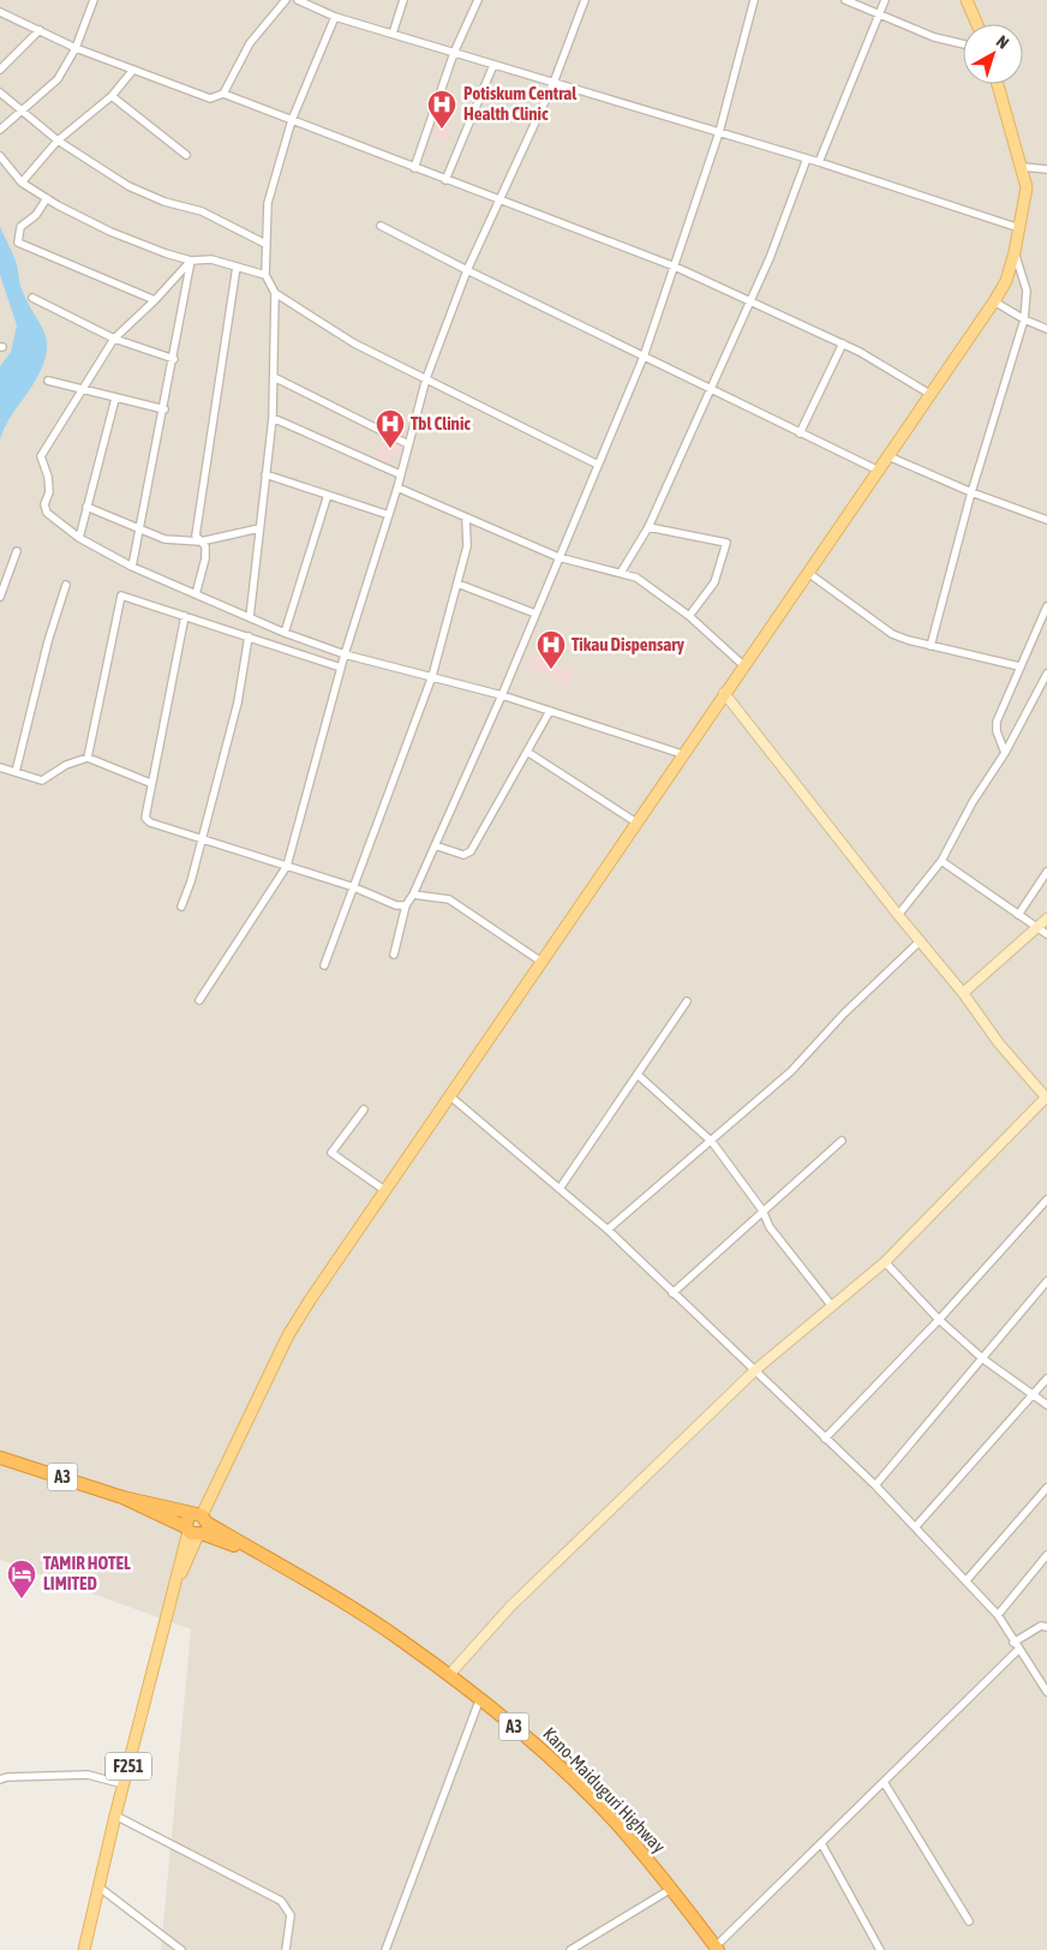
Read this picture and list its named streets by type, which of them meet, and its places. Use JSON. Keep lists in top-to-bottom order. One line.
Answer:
{"streets":{"highway":["A3","Kano-Maiduguri Highway"],"main road":["F251"]},"crossings":[["F251","Kano-Maiduguri Highway"]],"places":{"hospital":["Potiskum Central Health Clinic","Tbl Clinic","Tikau Dispensary"],"hotel":["TAMIR HOTEL LIMITED"]},"north":"top right"}
